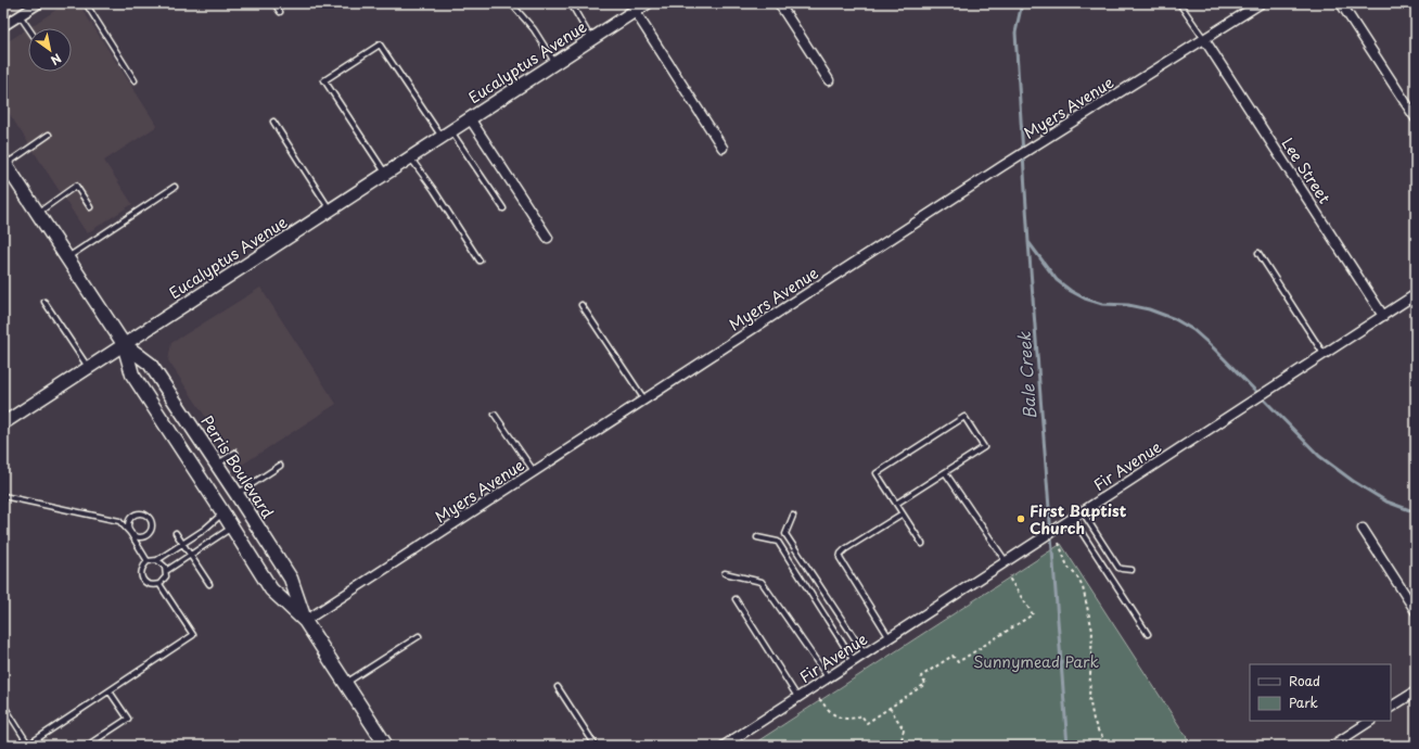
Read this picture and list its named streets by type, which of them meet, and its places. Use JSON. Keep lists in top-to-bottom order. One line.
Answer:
{"streets":{"main road":["Perris Boulevard"],"street":["Eucalyptus Avenue","Myers Avenue","Lee Street","Fir Avenue"]},"crossings":[["Eucalyptus Avenue","Perris Boulevard"],["Myers Avenue","Lee Street"],["Myers Avenue","Perris Boulevard"],["Lee Street","Fir Avenue"]],"water":["Bale Creek"],"parks":["Sunnymead Park"],"places":["First Baptist Church"],"legend":["Road","Park"],"north":"bottom right"}
